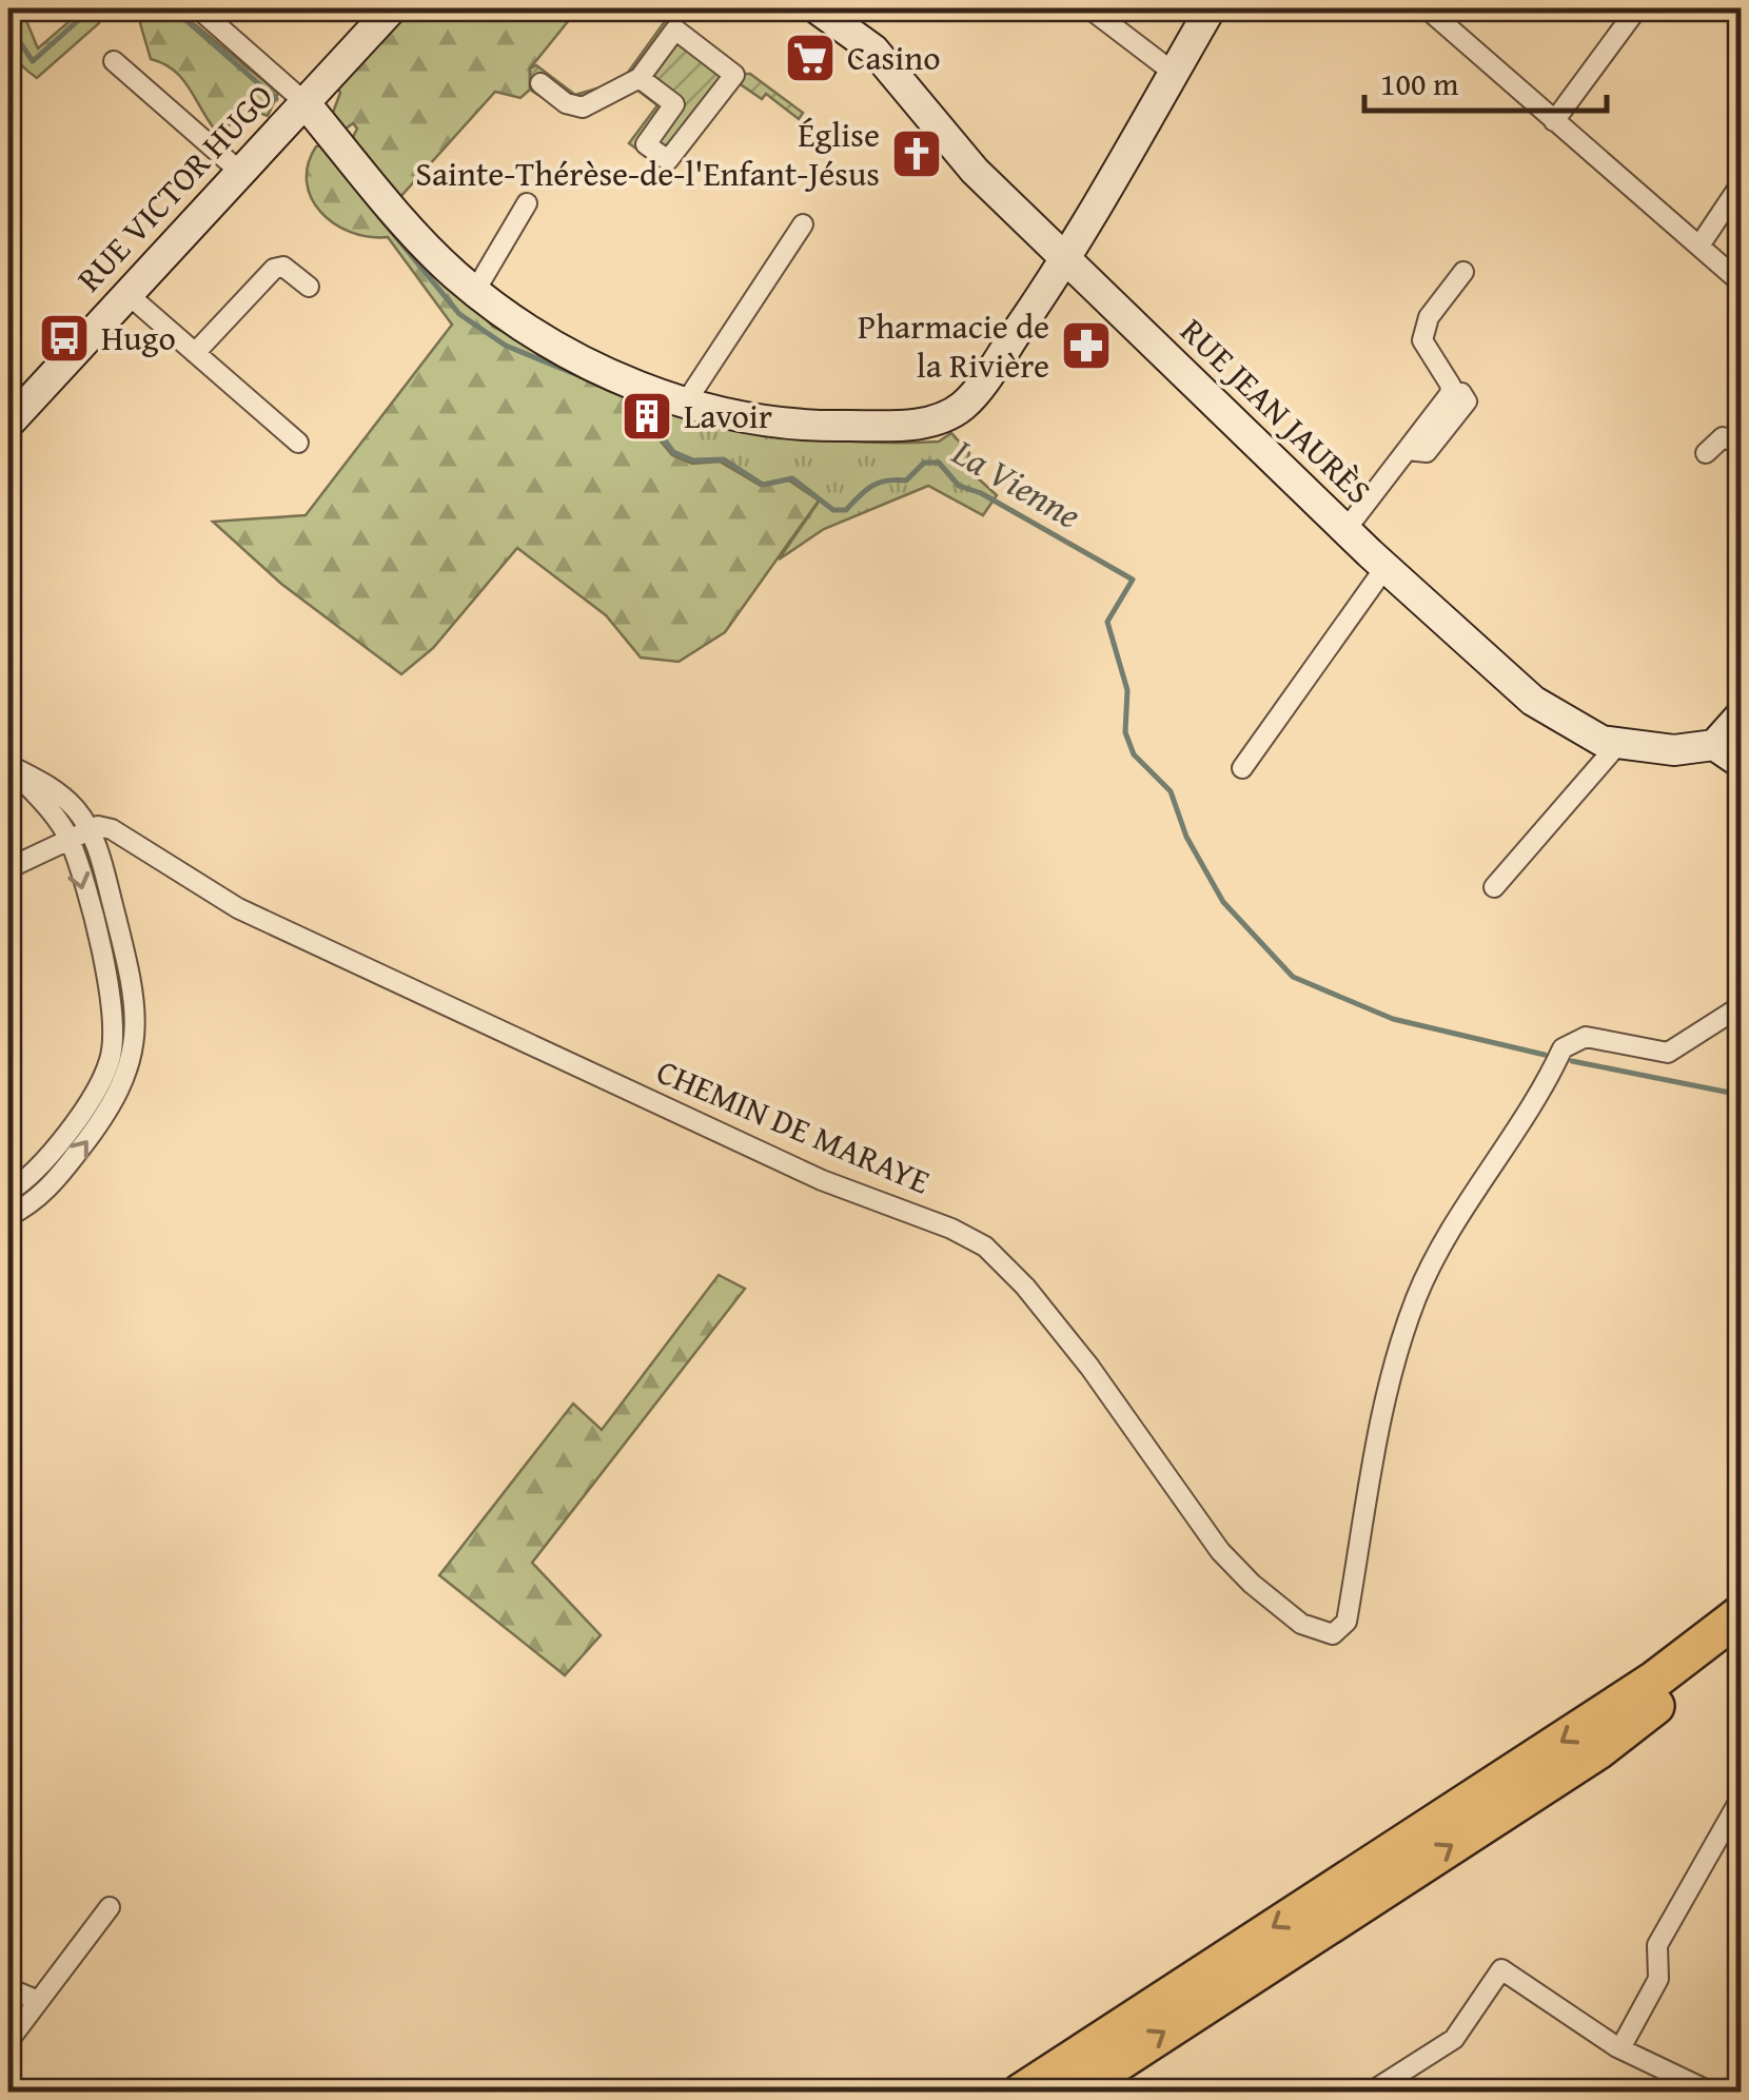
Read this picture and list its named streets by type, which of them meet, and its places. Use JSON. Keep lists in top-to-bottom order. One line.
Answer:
{"streets":{"street":["RUE VICTOR HUGO","RUE JEAN JAURÈS","CHEMIN DE MARAYE"]},"crossings":[["RUE VICTOR HUGO","RUE JEAN JAURÈS"]],"water":["La Vienne"],"places":{"supermarket":["Casino"],"church":["Église Sainte-Thérèse-de-l'Enfant-Jésus"],"bus stop":["Hugo"],"pharmacy":["Pharmacie de la Rivière"],"building":["Lavoir"]},"scale_bar":"100 m"}
